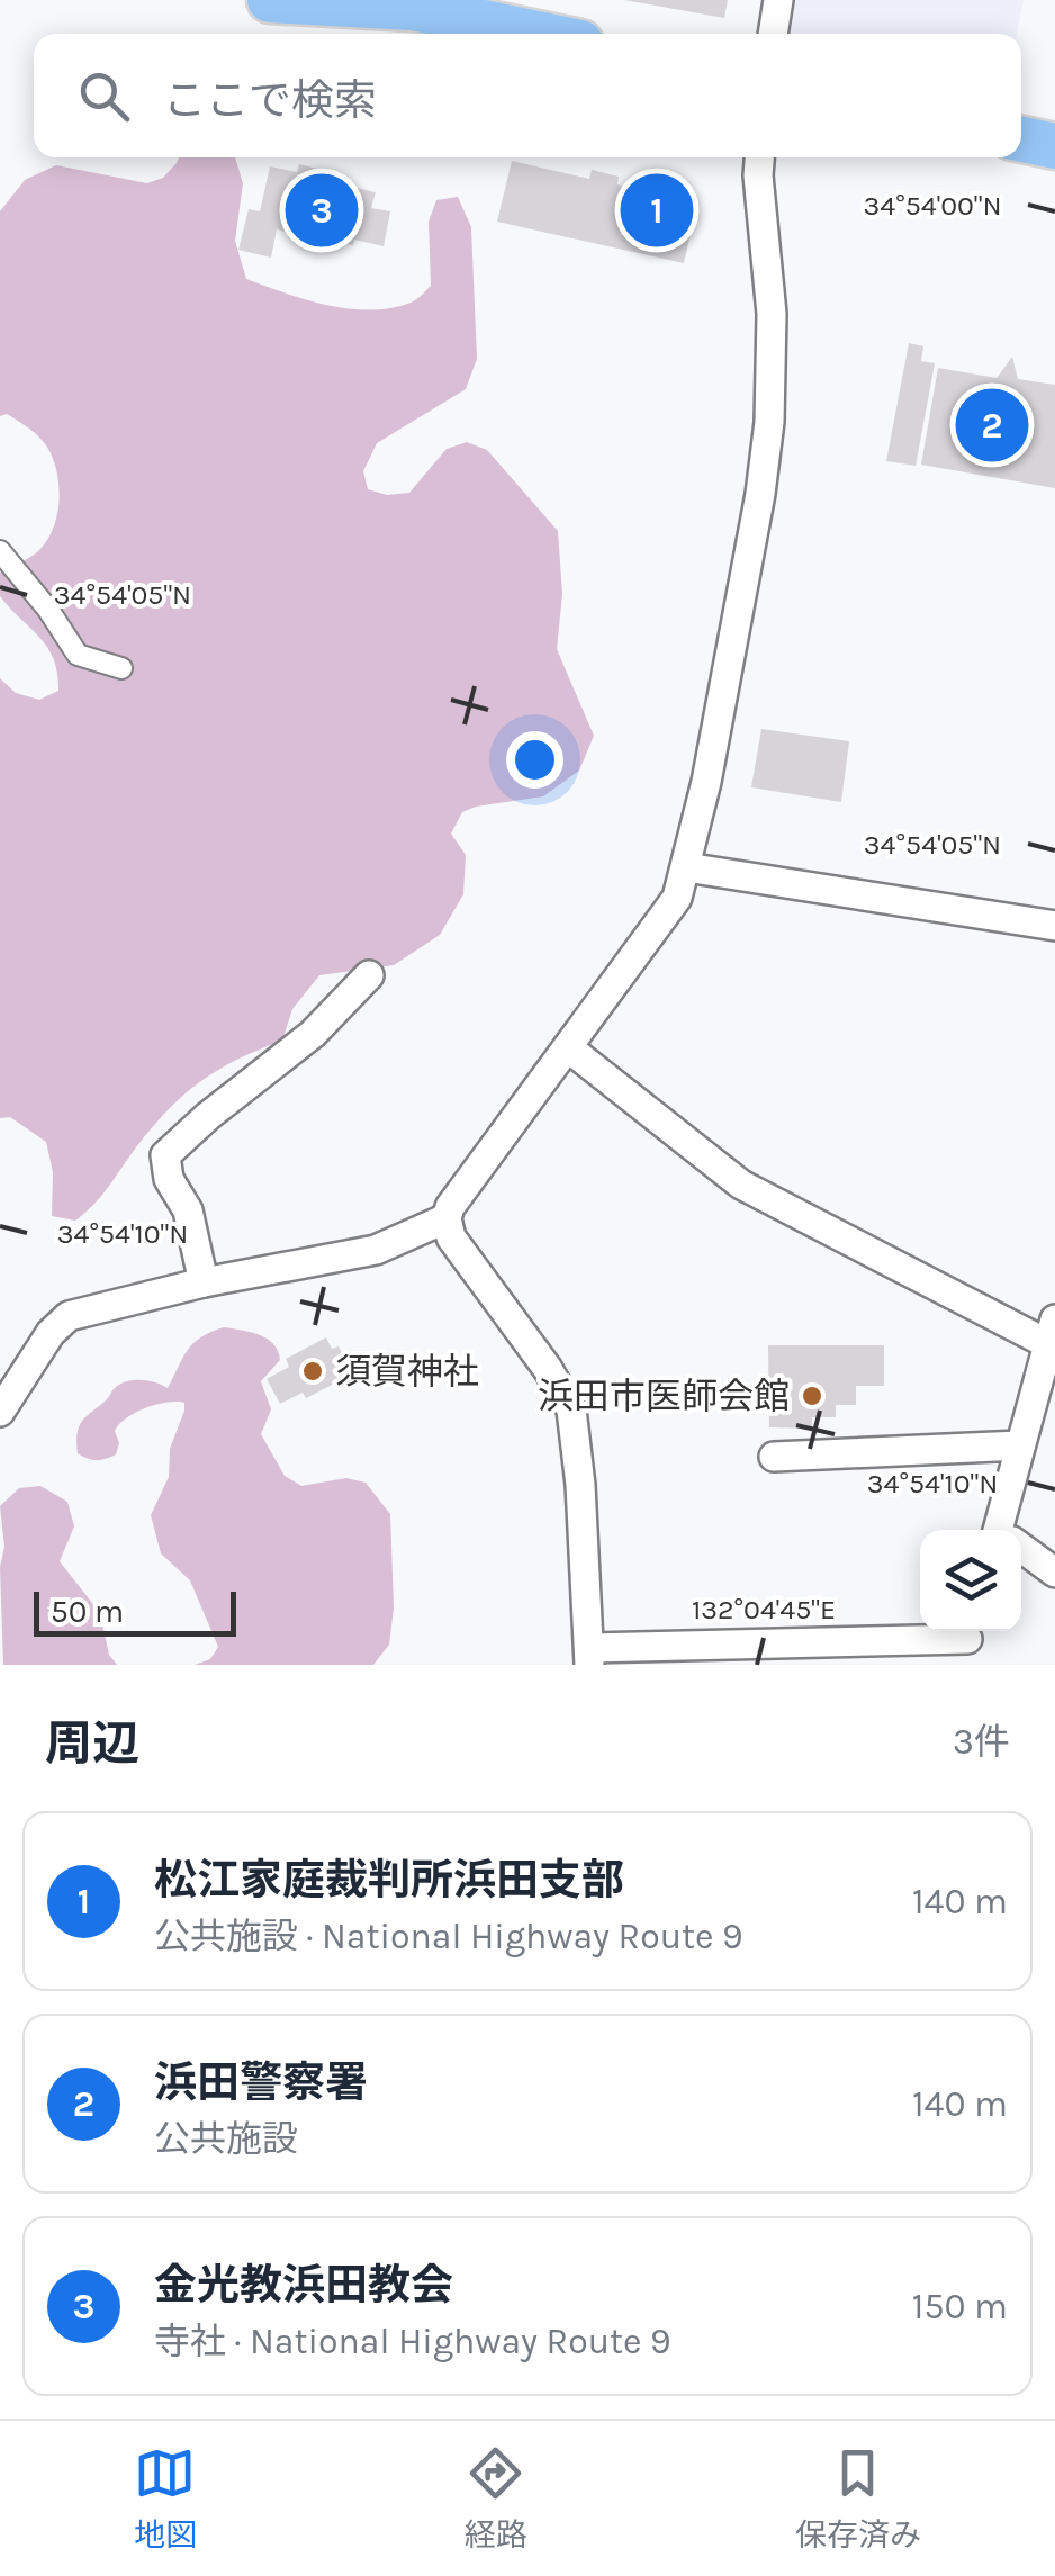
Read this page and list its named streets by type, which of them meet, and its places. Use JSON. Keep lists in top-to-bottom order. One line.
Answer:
{"places":["須賀神社","浜田市医師会館"],"scale_bar":"50 m","page":{"search":"ここで検索","pins":["1","3","2"],"scale":"50 m","heading":["周辺","3件"],"list":[{"mark":"1","name":"松江家庭裁判所浜田支部","note":"公共施設 · National Highway Route 9","value":"140 m"},{"mark":"2","name":"浜田警察署","note":"公共施設","value":"140 m"},{"mark":"3","name":"金光教浜田教会","note":"寺社 · National Highway Route 9","value":"150 m"}],"nav":["地図","経路","保存済み"]},"coordinates":["34°54'00\"N","34°54'05\"N","34°54'10\"N","132°04'45\"E"]}
